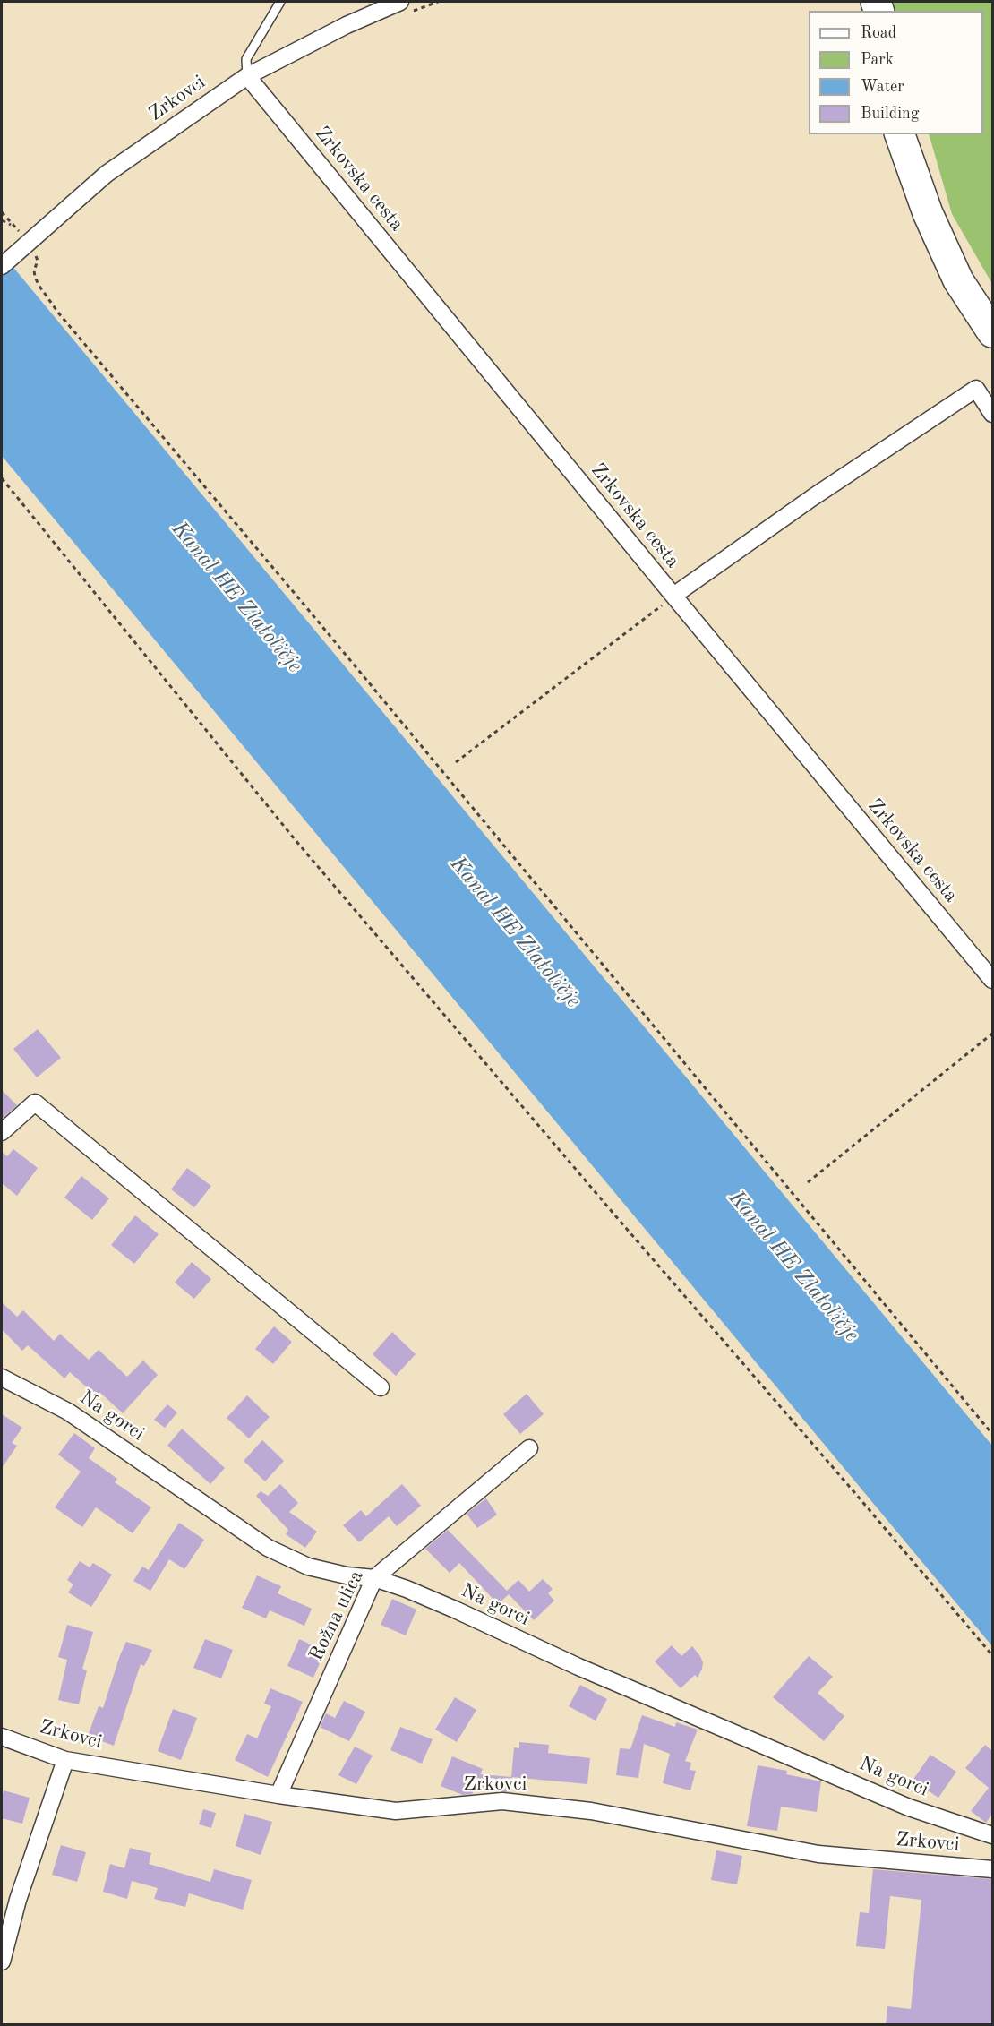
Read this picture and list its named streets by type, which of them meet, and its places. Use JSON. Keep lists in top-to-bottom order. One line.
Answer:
{"streets":{"street":["Zrkovci","Zrkovska cesta","Na gorci","Rožna ulica"]},"crossings":[["Zrkovci","Zrkovska cesta"],["Zrkovci","Rožna ulica"],["Na gorci","Rožna ulica"]],"water":["Kanal HE Zlatoličje"],"legend":["Road","Park","Water","Building"]}
